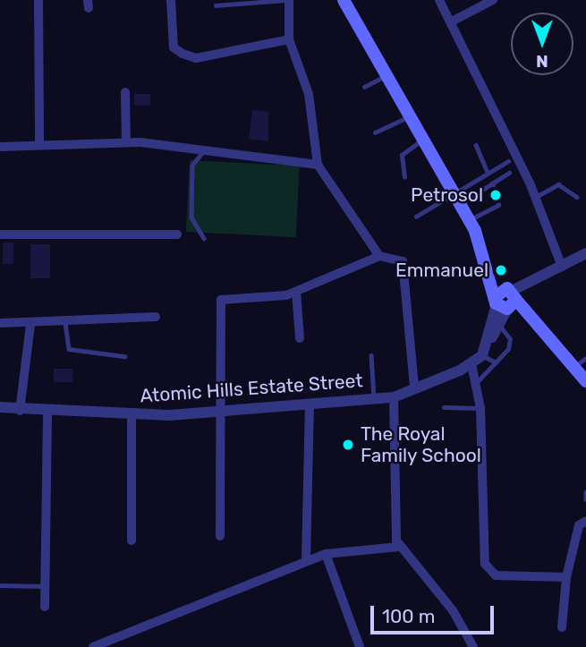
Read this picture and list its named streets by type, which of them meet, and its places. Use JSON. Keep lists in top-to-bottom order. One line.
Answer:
{"streets":{"main road":["Atomic Hills Estate Street"]},"places":["Petrosol","Emmanuel","The Royal Family School"],"scale_bar":"100 m","north":"bottom"}
